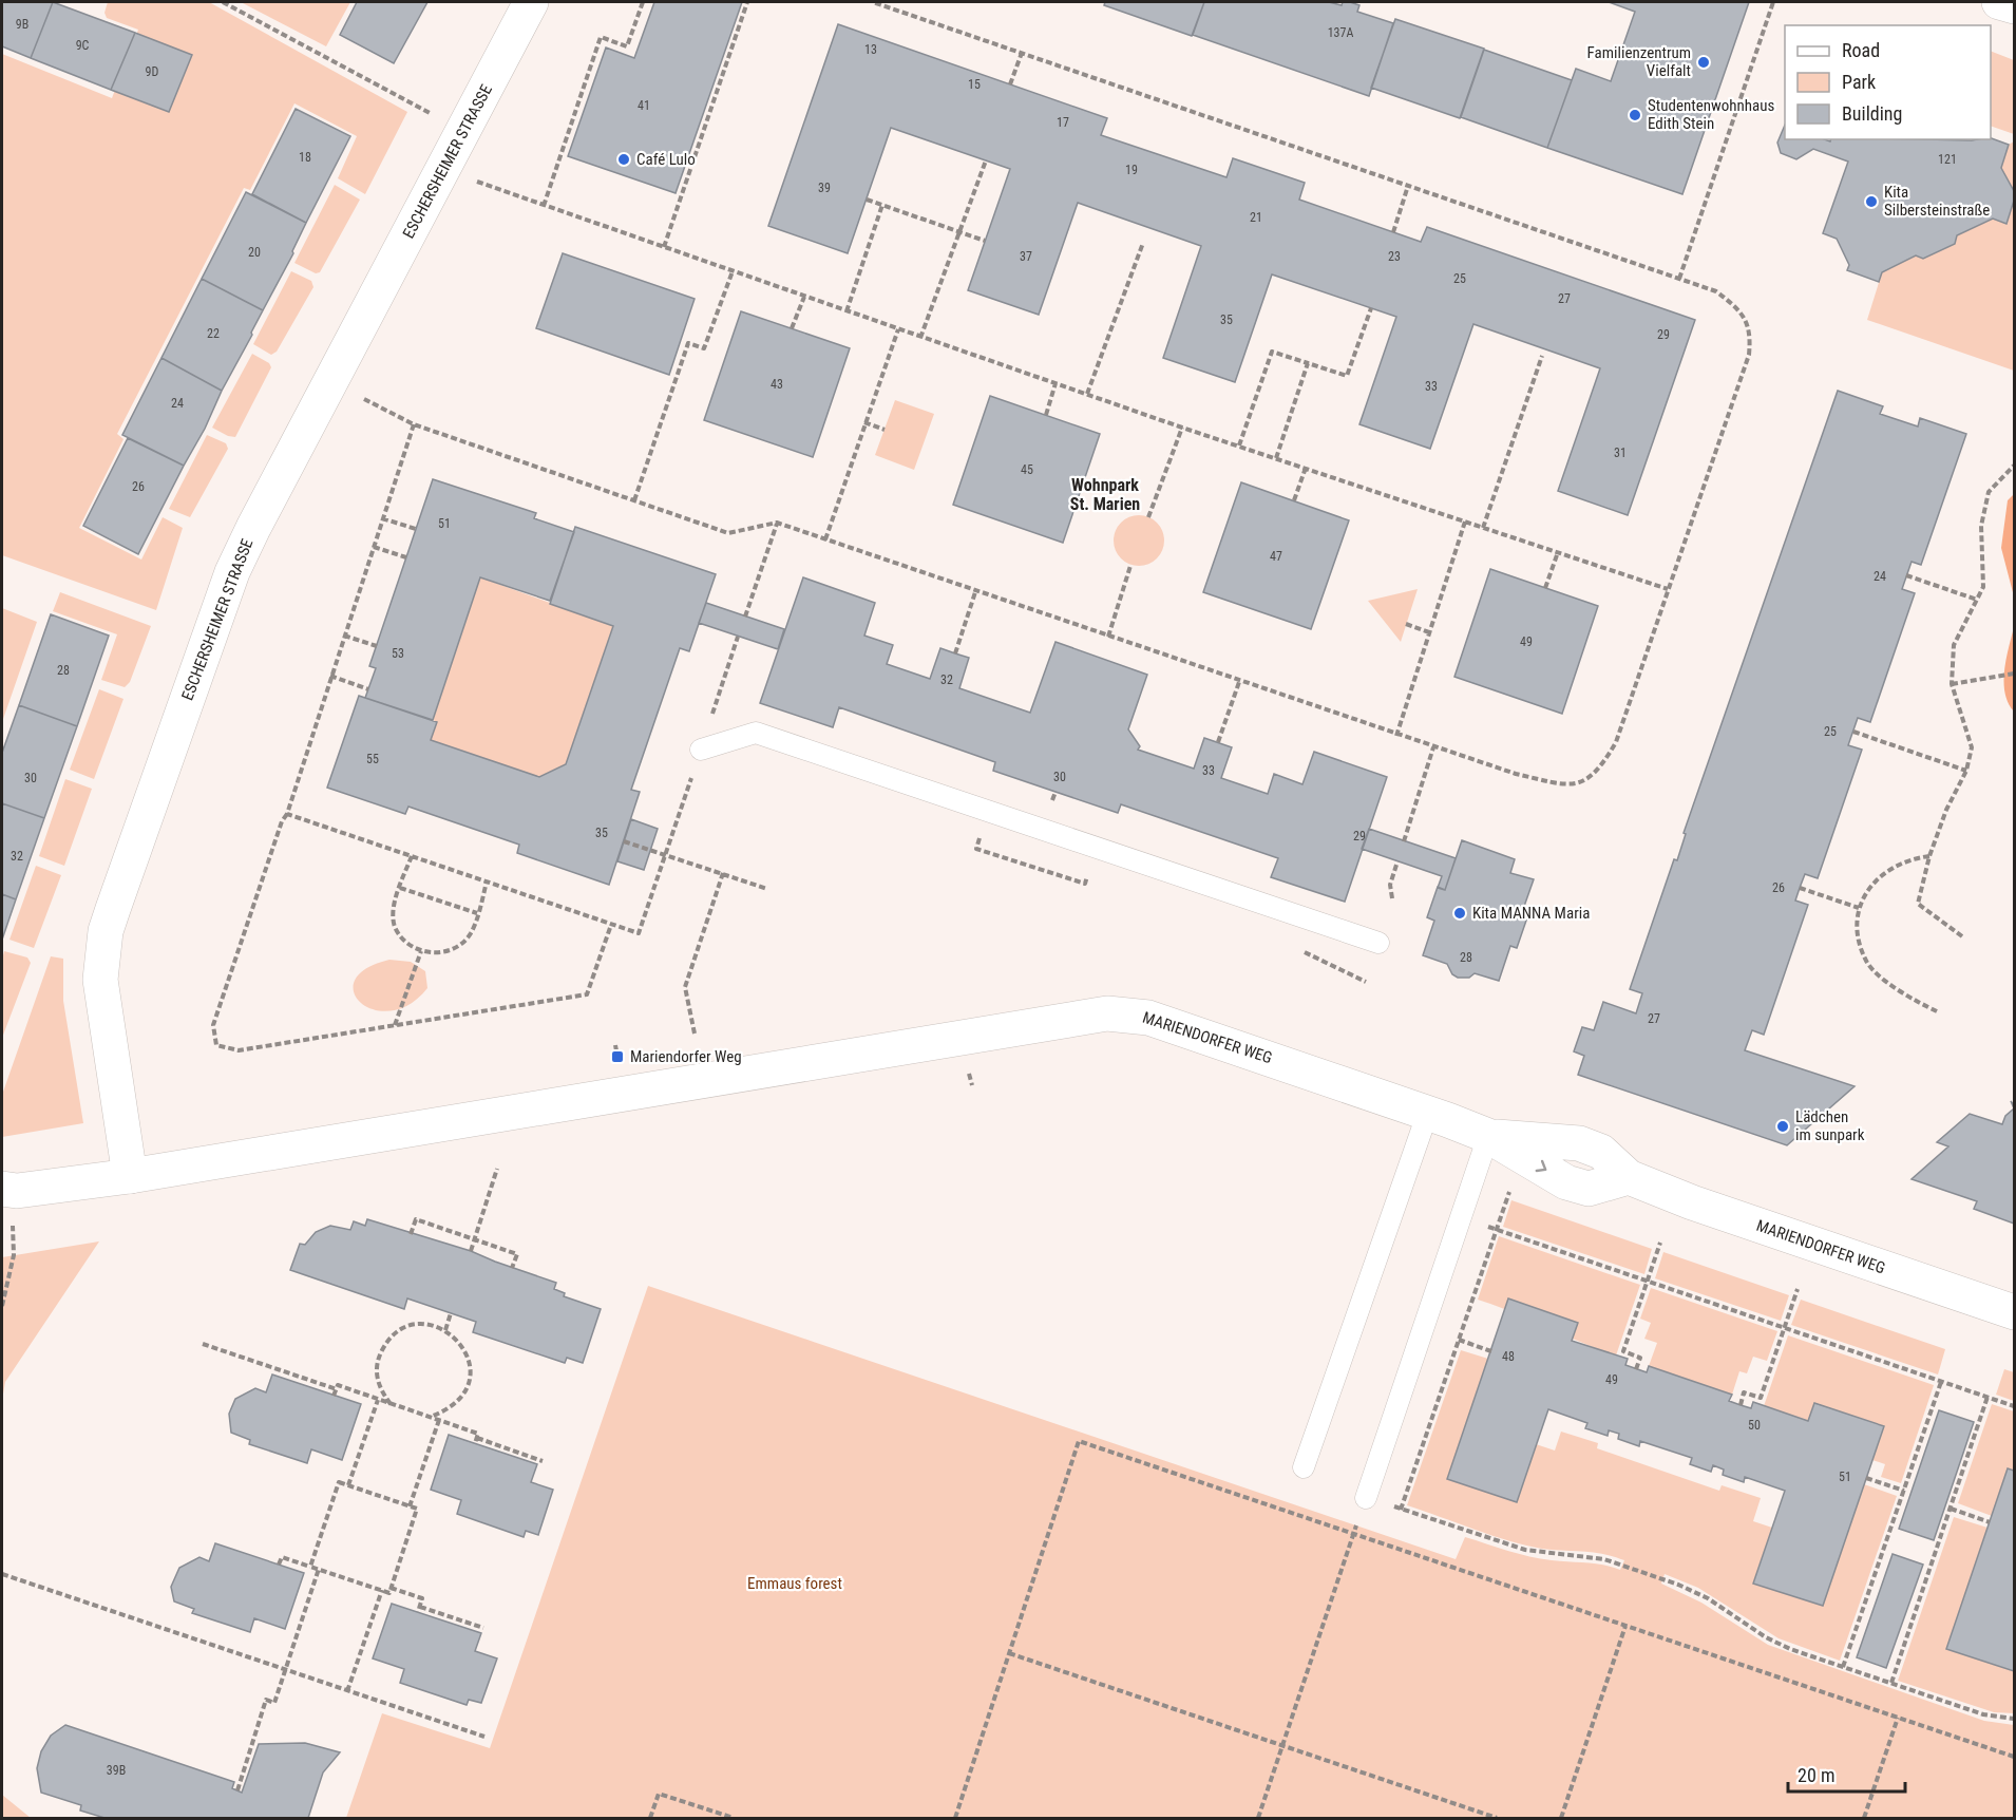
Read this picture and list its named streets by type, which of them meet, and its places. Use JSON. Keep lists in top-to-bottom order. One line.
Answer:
{"streets":{"street":["ESCHERSHEIMER STRASSE","MARIENDORFER WEG"]},"crossings":[["ESCHERSHEIMER STRASSE","MARIENDORFER WEG"]],"districts":["Wohnpark St. Marien"],"parks":["Emmaus forest"],"places":{"other":["Familienzentrum Vielfalt","Studentenwohnhaus Edith Stein","Café Lulo","Kita Silbersteinstraße","Kita MANNA Maria","Lädchen im sunpark"],"transit":["Mariendorfer Weg"]},"house_numbers":["9B","137A","9C","13","9D","15","41","17","18","121","19","39","21","20","37","23","25","27","35","22","29","43","33","24","31","45","26","51","47","24","49","53","28","32","25","55","33","30","30","35","29","32","26","28","27","48","49","50","51","39B"],"legend":["Road","Park","Building"],"scale_bar":"20 m"}
